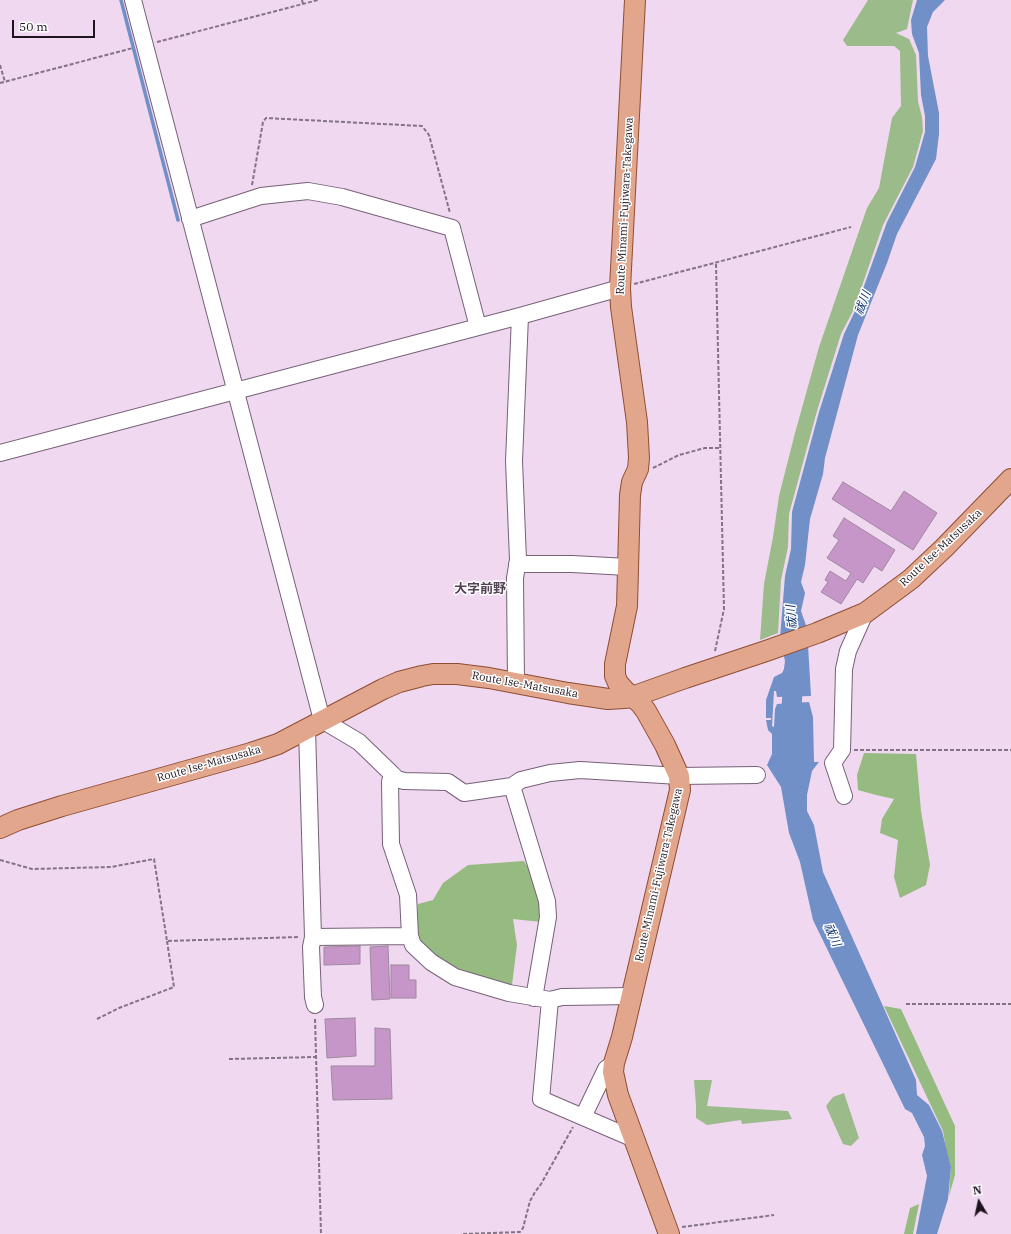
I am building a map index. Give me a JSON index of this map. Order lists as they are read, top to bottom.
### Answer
{
  "streets": {
    "main road": ["Route Minami-Fujiwara-Takegawa", "Route Ise-Matsusaka"]
  },
  "crossings": [
    ["Route Minami-Fujiwara-Takegawa", "Route Ise-Matsusaka"]
  ],
  "districts": ["大字前野"],
  "water": ["祓川"],
  "scale_bar": "50 m",
  "north": "top"
}
